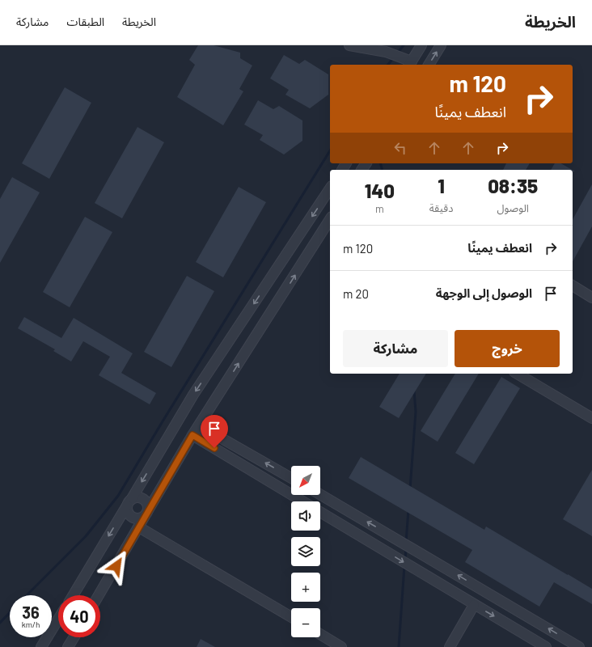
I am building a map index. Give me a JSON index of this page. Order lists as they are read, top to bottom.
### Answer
{
  "north": "bottom left",
  "page": {
    "header": "الخريطة",
    "nav": ["الخريطة", "الطبقات", "مشاركة"],
    "turn": ["120 m", "انعطف يمينًا"],
    "eta": [
      "08:35",
      "الوصول",
      "1",
      "دقيقة",
      "140",
      "m"
    ],
    "list": [
      {
        "name": "انعطف يمينًا",
        "value": "120 m"
      },
      {
        "name": "الوصول إلى الوجهة",
        "value": "20 m"
      }
    ],
    "buttons": ["خروج", "مشاركة"],
    "map_buttons": ["+", "−"],
    "speed": "36 km/h",
    "limit": "40"
  }
}
